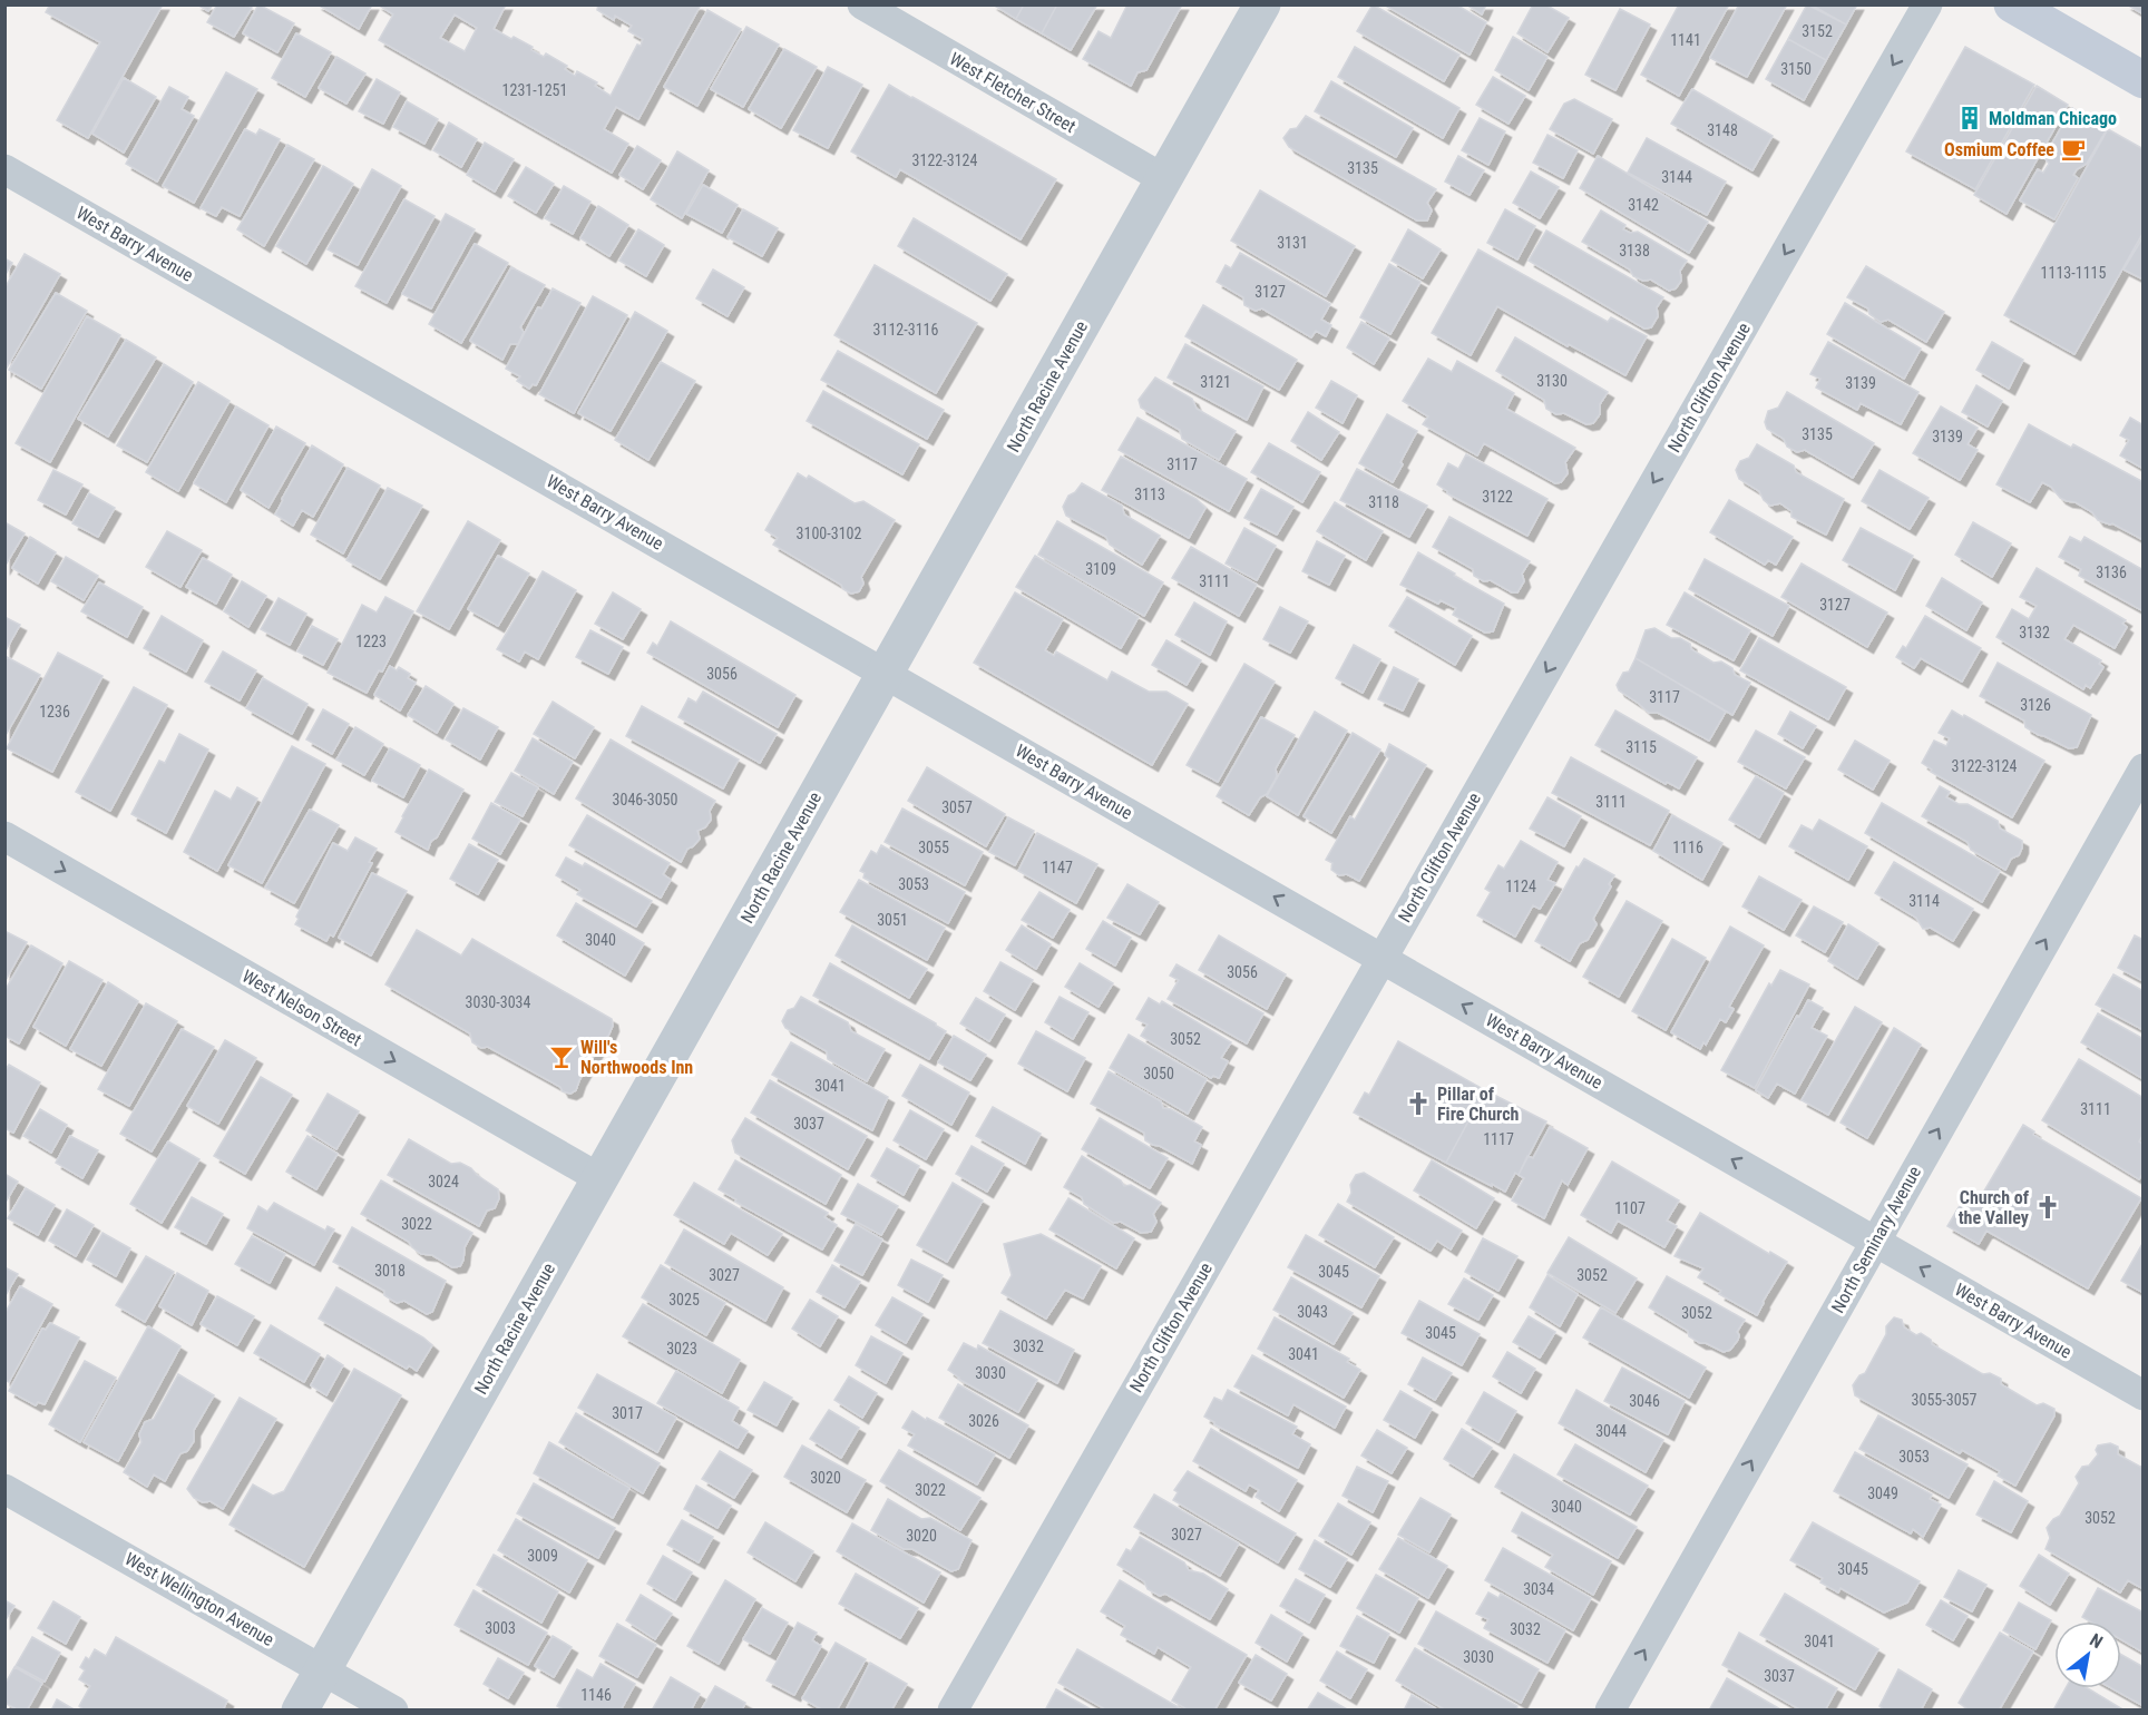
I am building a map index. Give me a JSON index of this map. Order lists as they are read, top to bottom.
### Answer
{
  "streets": {
    "street": [
      "West Fletcher Street",
      "West Barry Avenue",
      "North Racine Avenue",
      "North Clifton Avenue",
      "West Nelson Street",
      "North Seminary Avenue",
      "West Wellington Avenue"
    ]
  },
  "crossings": [
    ["West Fletcher Street", "North Racine Avenue"],
    ["West Barry Avenue", "North Racine Avenue"],
    ["West Barry Avenue", "North Clifton Avenue"],
    ["West Barry Avenue", "North Seminary Avenue"],
    ["North Racine Avenue", "West Nelson Street"],
    ["North Racine Avenue", "West Wellington Avenue"]
  ],
  "one_way": [
    "West Barry Avenue",
    "North Clifton Avenue",
    "West Nelson Street",
    "North Seminary Avenue"
  ],
  "places": {
    "building": ["Moldman Chicago"],
    "cafe": ["Osmium Coffee"],
    "bar": ["Will's Northwoods Inn"],
    "church": ["Pillar of Fire Church", "Church of the Valley"]
  },
  "house_numbers": [
    "3152",
    "1141",
    "3150",
    "1231-1251",
    "3148",
    "3122-3124",
    "3135",
    "3144",
    "3142",
    "3131",
    "3138",
    "1113-1115",
    "3127",
    "3112-3116",
    "3130",
    "3121",
    "3139",
    "3135",
    "3139",
    "3117",
    "3113",
    "3122",
    "3118",
    "3100-3102",
    "3109",
    "3136",
    "3111",
    "3127",
    "3132",
    "1223",
    "3056",
    "3117",
    "3126",
    "1236",
    "3115",
    "3122-3124",
    "3046-3050",
    "3111",
    "3057",
    "3055",
    "1116",
    "1147",
    "3053",
    "1124",
    "3114",
    "3051",
    "3040",
    "3056",
    "3030-3034",
    "3052",
    "3050",
    "3041",
    "3111",
    "3037",
    "1117",
    "3024",
    "1107",
    "3022",
    "3018",
    "3045",
    "3027",
    "3052",
    "3025",
    "3043",
    "3052",
    "3045",
    "3032",
    "3023",
    "3041",
    "3030",
    "3055-3057",
    "3046",
    "3017",
    "3026",
    "3044",
    "3053",
    "3020",
    "3022",
    "3049",
    "3040",
    "3052",
    "3027",
    "3020",
    "3009",
    "3045",
    "3034",
    "3003",
    "3032",
    "3041",
    "3030",
    "3037",
    "1146"
  ],
  "north": "top right"
}
